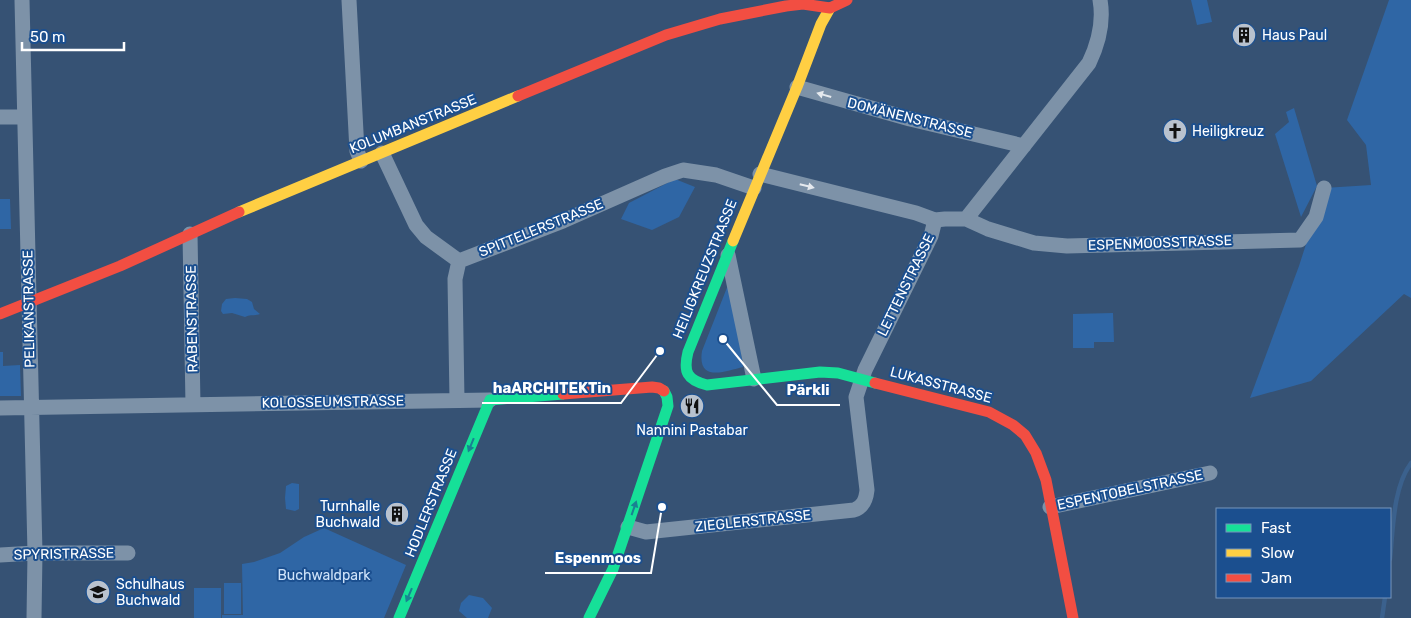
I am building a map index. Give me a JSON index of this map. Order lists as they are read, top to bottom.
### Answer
{
  "streets": {
    "street": [
      "DOMÄNENSTRASSE",
      "KOLUMBANSTRASSE",
      "SPITTELERSTRASSE",
      "ESPENMOOSSTRASSE",
      "HEILIGKREUZSTRASSE",
      "LETTENSTRASSE",
      "PELIKANSTRASSE",
      "RABENSTRASSE",
      "LUKASSTRASSE",
      "KOLOSSEUMSTRASSE",
      "ESPENTOBELSTRASSE",
      "HODLERSTRASSE",
      "ZIEGLERSTRASSE",
      "SPYRISTRASSE"
    ]
  },
  "crossings": [
    ["DOMÄNENSTRASSE", "HEILIGKREUZSTRASSE"],
    ["KOLUMBANSTRASSE", "HEILIGKREUZSTRASSE"],
    ["KOLUMBANSTRASSE", "PELIKANSTRASSE"],
    ["KOLUMBANSTRASSE", "RABENSTRASSE"],
    ["SPITTELERSTRASSE", "HEILIGKREUZSTRASSE"],
    ["ESPENMOOSSTRASSE", "LETTENSTRASSE"],
    ["HEILIGKREUZSTRASSE", "LUKASSTRASSE"],
    ["HEILIGKREUZSTRASSE", "KOLOSSEUMSTRASSE"],
    ["HEILIGKREUZSTRASSE", "ZIEGLERSTRASSE"],
    ["LETTENSTRASSE", "LUKASSTRASSE"],
    ["LETTENSTRASSE", "ZIEGLERSTRASSE"],
    ["PELIKANSTRASSE", "KOLOSSEUMSTRASSE"],
    ["PELIKANSTRASSE", "SPYRISTRASSE"],
    ["RABENSTRASSE", "KOLOSSEUMSTRASSE"],
    ["LUKASSTRASSE", "KOLOSSEUMSTRASSE"],
    ["LUKASSTRASSE", "ESPENTOBELSTRASSE"],
    ["KOLOSSEUMSTRASSE", "HODLERSTRASSE"]
  ],
  "one_way": ["HODLERSTRASSE"],
  "parks": ["Buchwaldpark"],
  "places": {
    "building": ["Haus Paul", "Turnhalle Buchwald"],
    "church": ["Heiligkreuz"],
    "other": ["Pärkli", "haARCHITEKTin", "Espenmoos"],
    "restaurant": ["Nannini Pastabar"],
    "school or university": ["Schulhaus Buchwald"]
  },
  "legend": ["Fast", "Slow", "Jam"],
  "scale_bar": "50 m"
}
